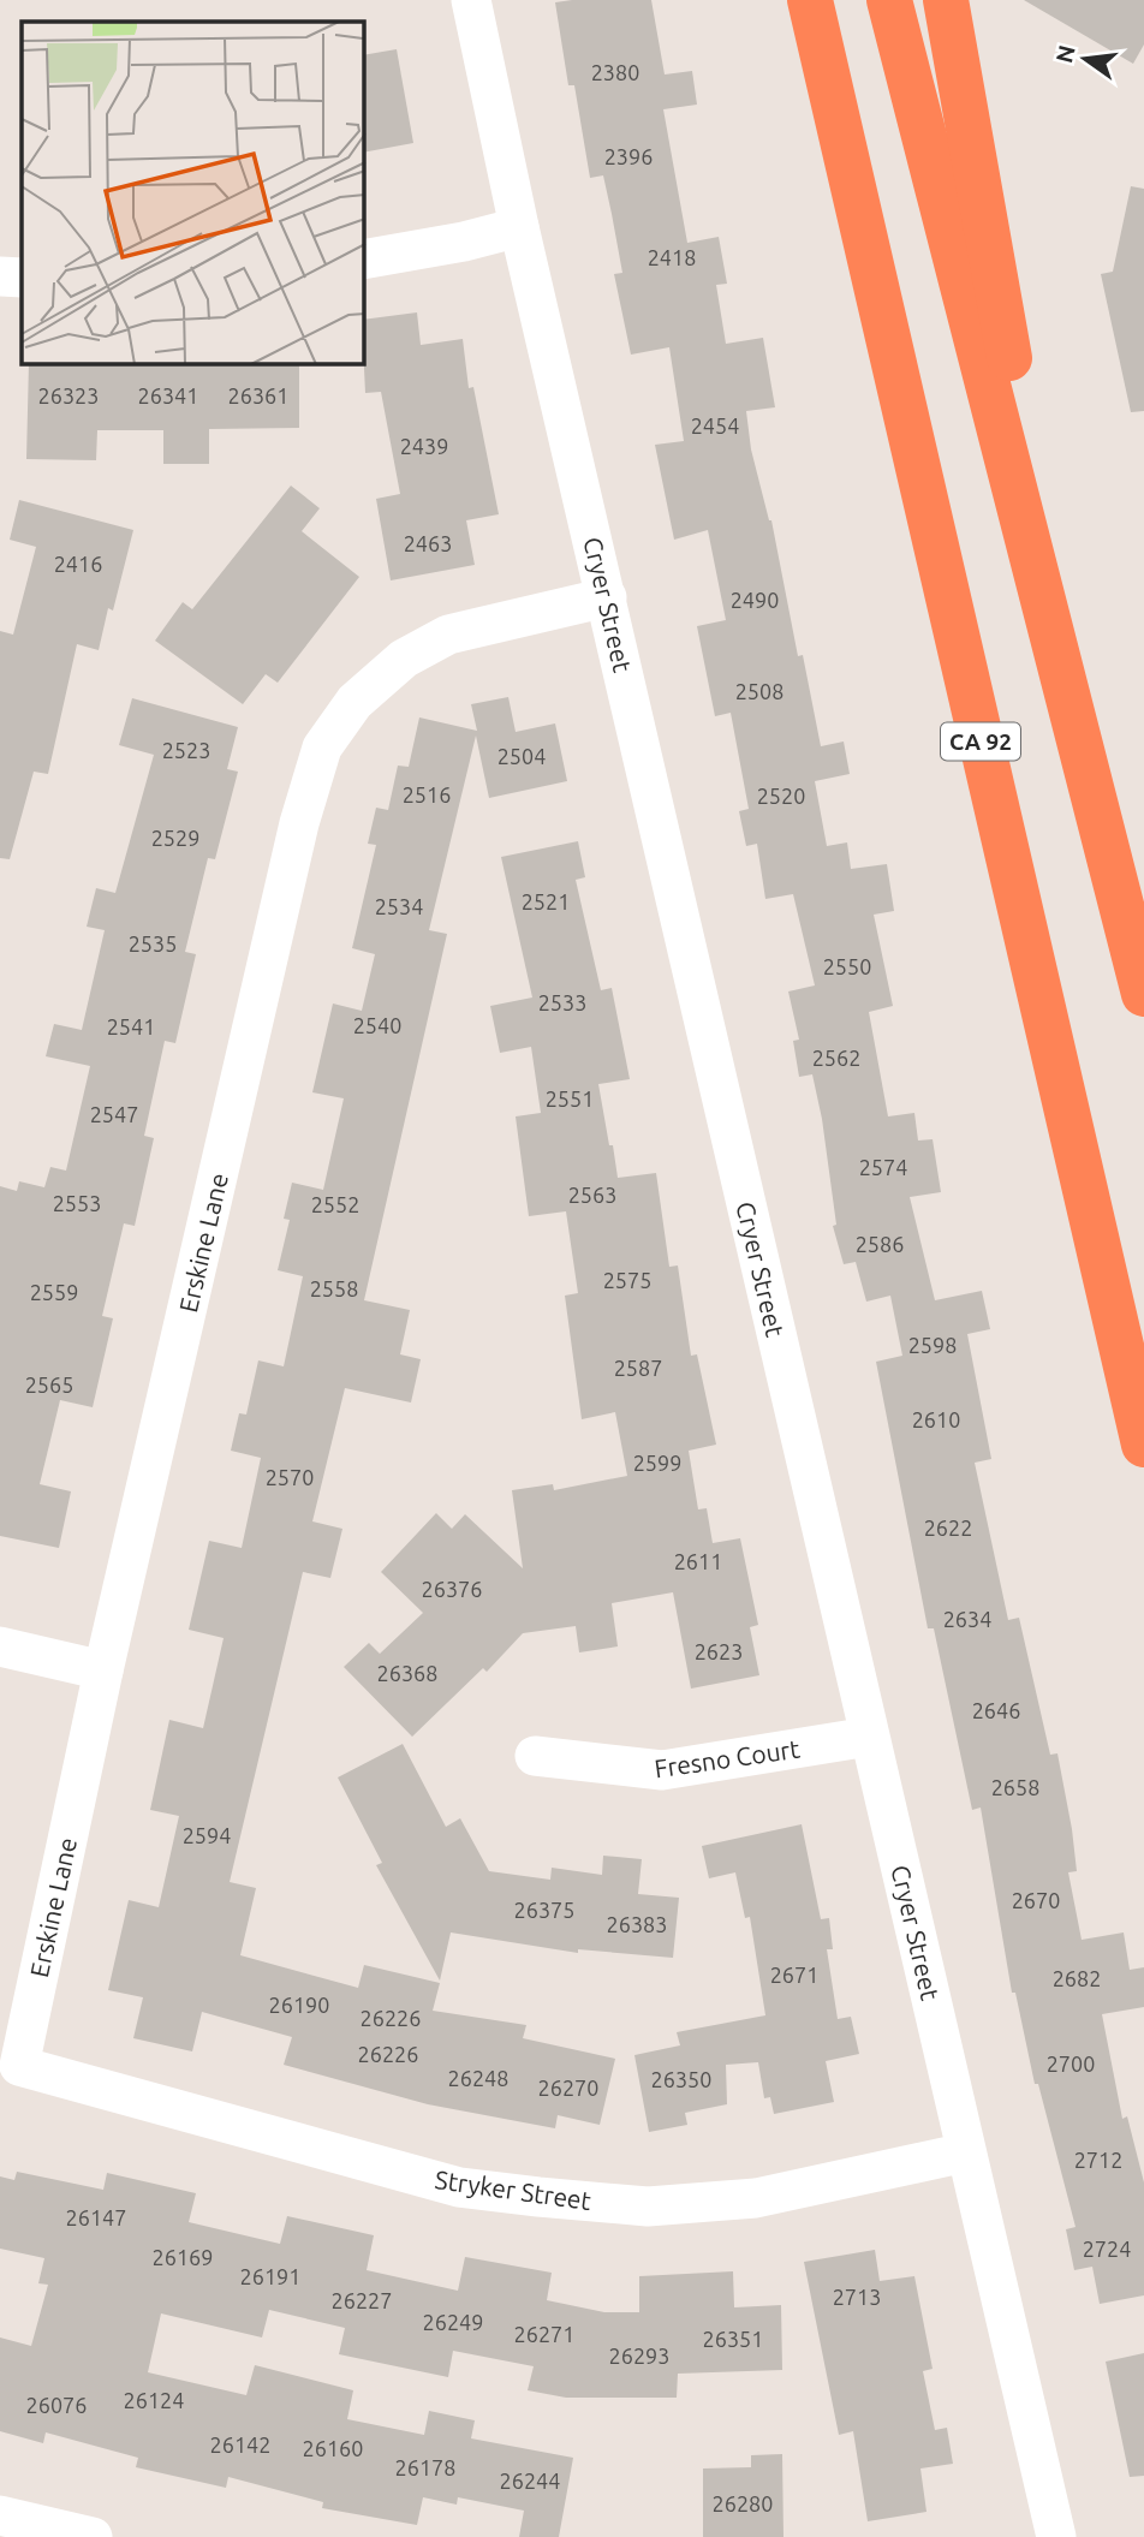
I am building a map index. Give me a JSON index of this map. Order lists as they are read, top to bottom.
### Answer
{
  "streets": {
    "highway": ["CA 92"],
    "street": [
      "Cryer Street",
      "Erskine Lane",
      "Fresno Court",
      "Stryker Street"
    ]
  },
  "crossings": [
    ["Cryer Street", "Erskine Lane"],
    ["Cryer Street", "Fresno Court"],
    ["Cryer Street", "Stryker Street"],
    ["Erskine Lane", "Stryker Street"]
  ],
  "house_numbers": [
    "2380",
    "2396",
    "2418",
    "26323",
    "26341",
    "26361",
    "2454",
    "2439",
    "2463",
    "2416",
    "2490",
    "2508",
    "2523",
    "2504",
    "2516",
    "2520",
    "2529",
    "2521",
    "2534",
    "2535",
    "2550",
    "2533",
    "2540",
    "2541",
    "2562",
    "2551",
    "2547",
    "2574",
    "2563",
    "2553",
    "2552",
    "2586",
    "2575",
    "2558",
    "2559",
    "2598",
    "2587",
    "2565",
    "2610",
    "2599",
    "2570",
    "2622",
    "2611",
    "26376",
    "2634",
    "2623",
    "26368",
    "2646",
    "2658",
    "2594",
    "2670",
    "26375",
    "26383",
    "2671",
    "2682",
    "26190",
    "26226",
    "26226",
    "2700",
    "26248",
    "26350",
    "26270",
    "2712",
    "26147",
    "2724",
    "26169",
    "26191",
    "2713",
    "26227",
    "26249",
    "26271",
    "26351",
    "26293",
    "26124",
    "26076",
    "26142",
    "26160",
    "26178",
    "26244",
    "26280"
  ],
  "north": "left"
}
